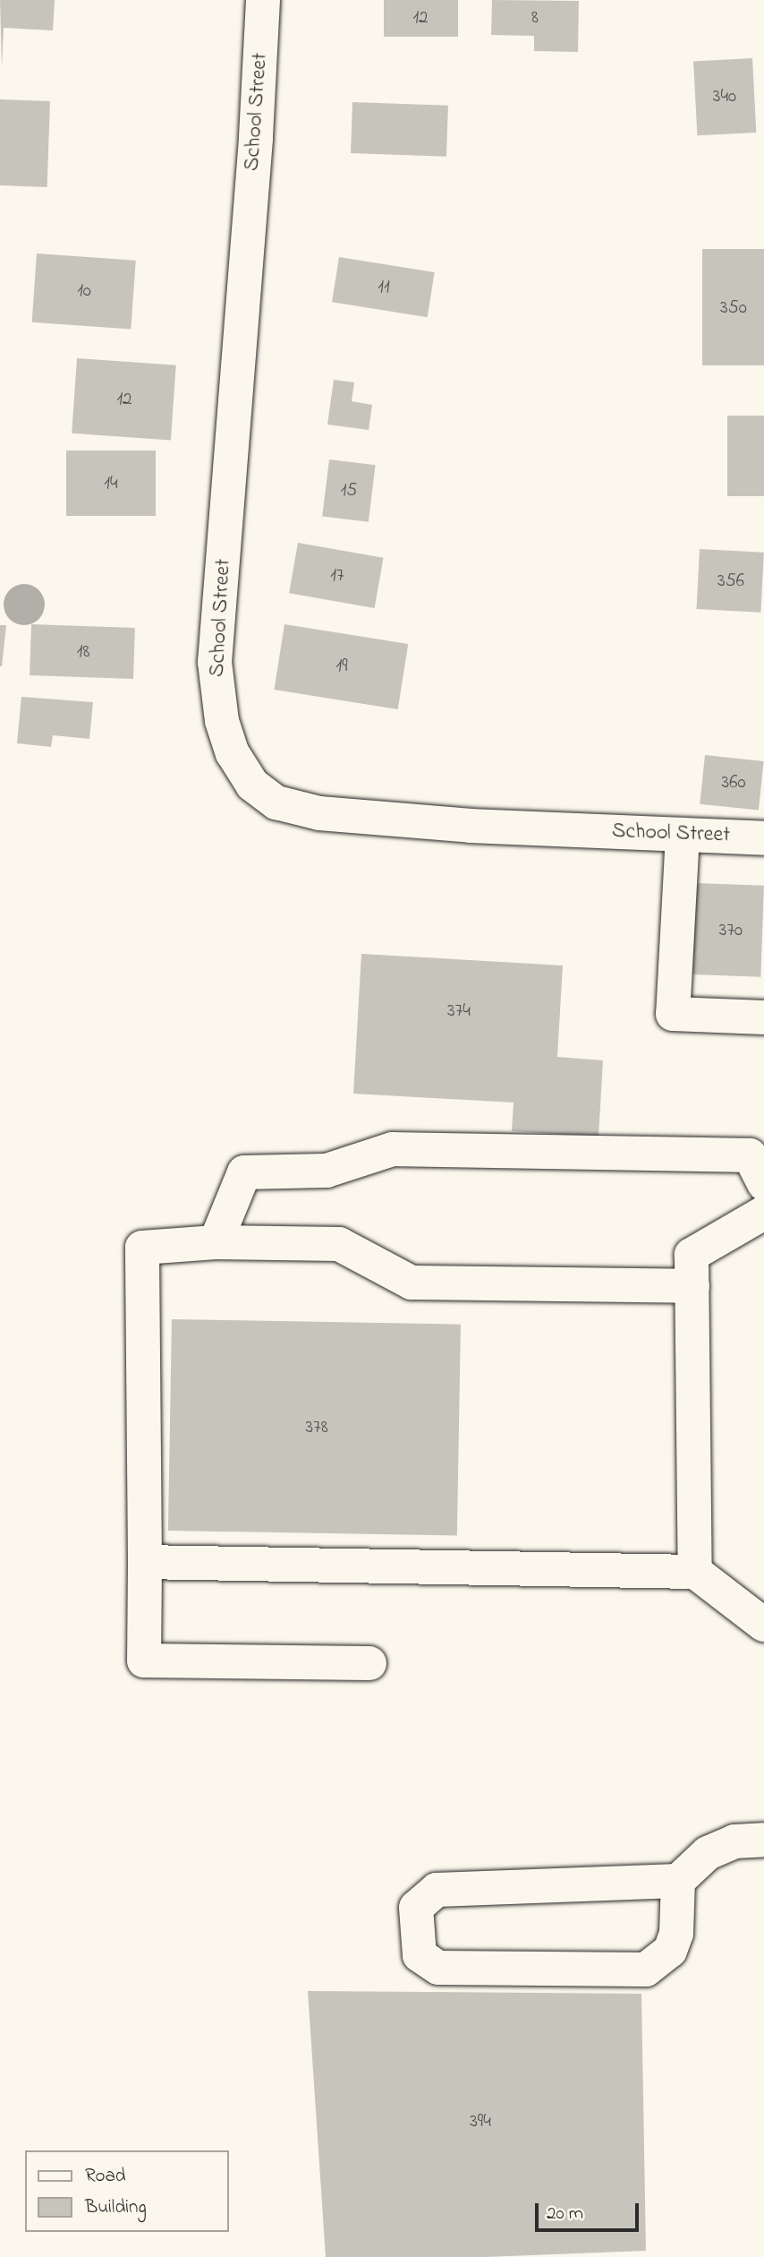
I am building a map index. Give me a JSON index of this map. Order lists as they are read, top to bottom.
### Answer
{
  "streets": {
    "street": ["School Street"]
  },
  "house_numbers": [
    "12",
    "8",
    "340",
    "11",
    "10",
    "350",
    "12",
    "14",
    "15",
    "17",
    "356",
    "18",
    "19",
    "360",
    "370",
    "374",
    "378",
    "394"
  ],
  "legend": ["Road", "Building"],
  "scale_bar": "20 m"
}
